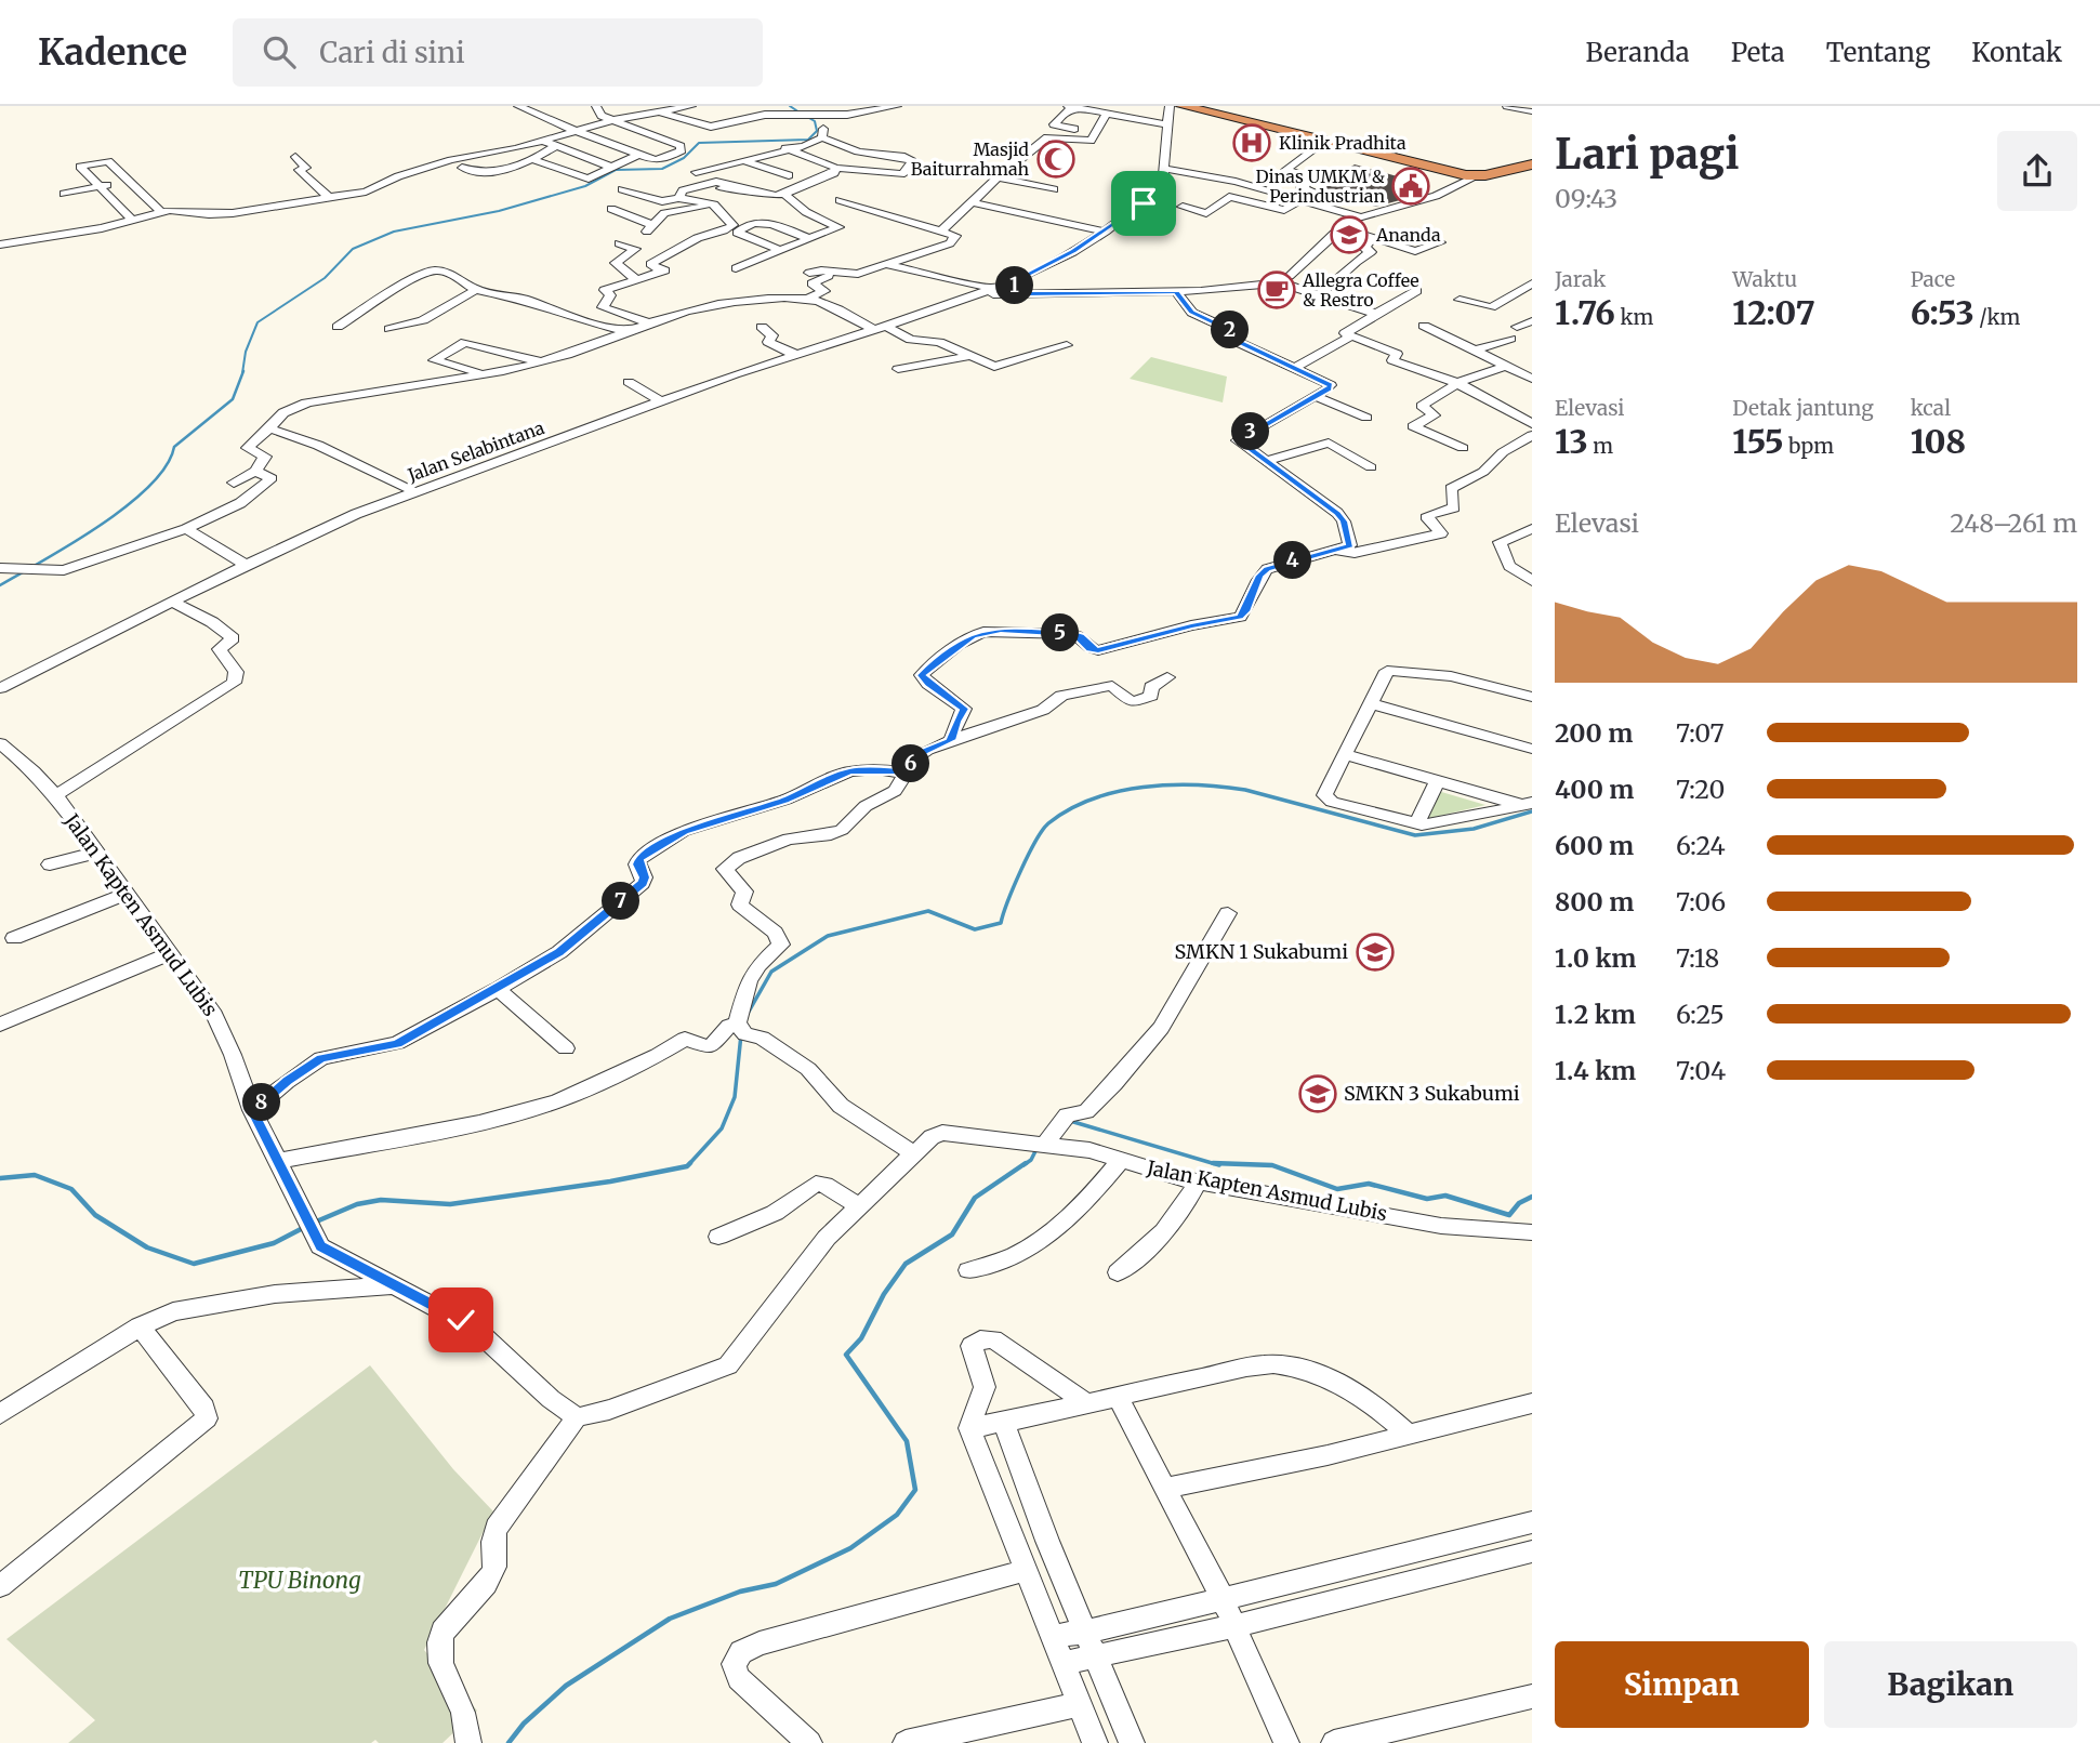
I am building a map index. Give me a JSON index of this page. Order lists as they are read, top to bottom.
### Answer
{
  "streets": {
    "street": ["Jalan Selabintana", "Jalan Kapten Asmud Lubis"]
  },
  "parks": ["TPU Binong"],
  "places": {
    "hospital": ["Klinik Pradhita"],
    "mosque": ["Masjid Baiturrahmah"],
    "public building": ["Dinas UMKM & Perindustrian"],
    "school or university": ["Ananda", "SMKN 1 Sukabumi", "SMKN 3 Sukabumi"],
    "cafe": ["Allegra Coffee & Restro"]
  },
  "page": {
    "header": "Kadence",
    "search": "Cari di sini",
    "nav": [
      "Beranda",
      "Peta",
      "Tentang",
      "Kontak"
    ],
    "heading": ["Lari pagi", "09:43"],
    "stats": [
      ["Jarak", "1.76 km"],
      ["Waktu", "12:07"],
      ["Pace", "6:53 /km"],
      ["Elevasi", "13 m"],
      ["Detak jantung", "155 bpm"],
      ["kcal", "108"]
    ],
    "pins": [
      "1",
      "2",
      "3",
      "4",
      "5",
      "6",
      "7",
      "8"
    ],
    "chart": ["Elevasi", "248–261 m"],
    "list": [
      {
        "name": "200 m",
        "note": "7:07"
      },
      {
        "name": "400 m",
        "note": "7:20"
      },
      {
        "name": "600 m",
        "note": "6:24"
      },
      {
        "name": "800 m",
        "note": "7:06"
      },
      {
        "name": "1.0 km",
        "note": "7:18"
      },
      {
        "name": "1.2 km",
        "note": "6:25"
      },
      {
        "name": "1.4 km",
        "note": "7:04"
      }
    ],
    "buttons": ["Simpan", "Bagikan"]
  }
}
